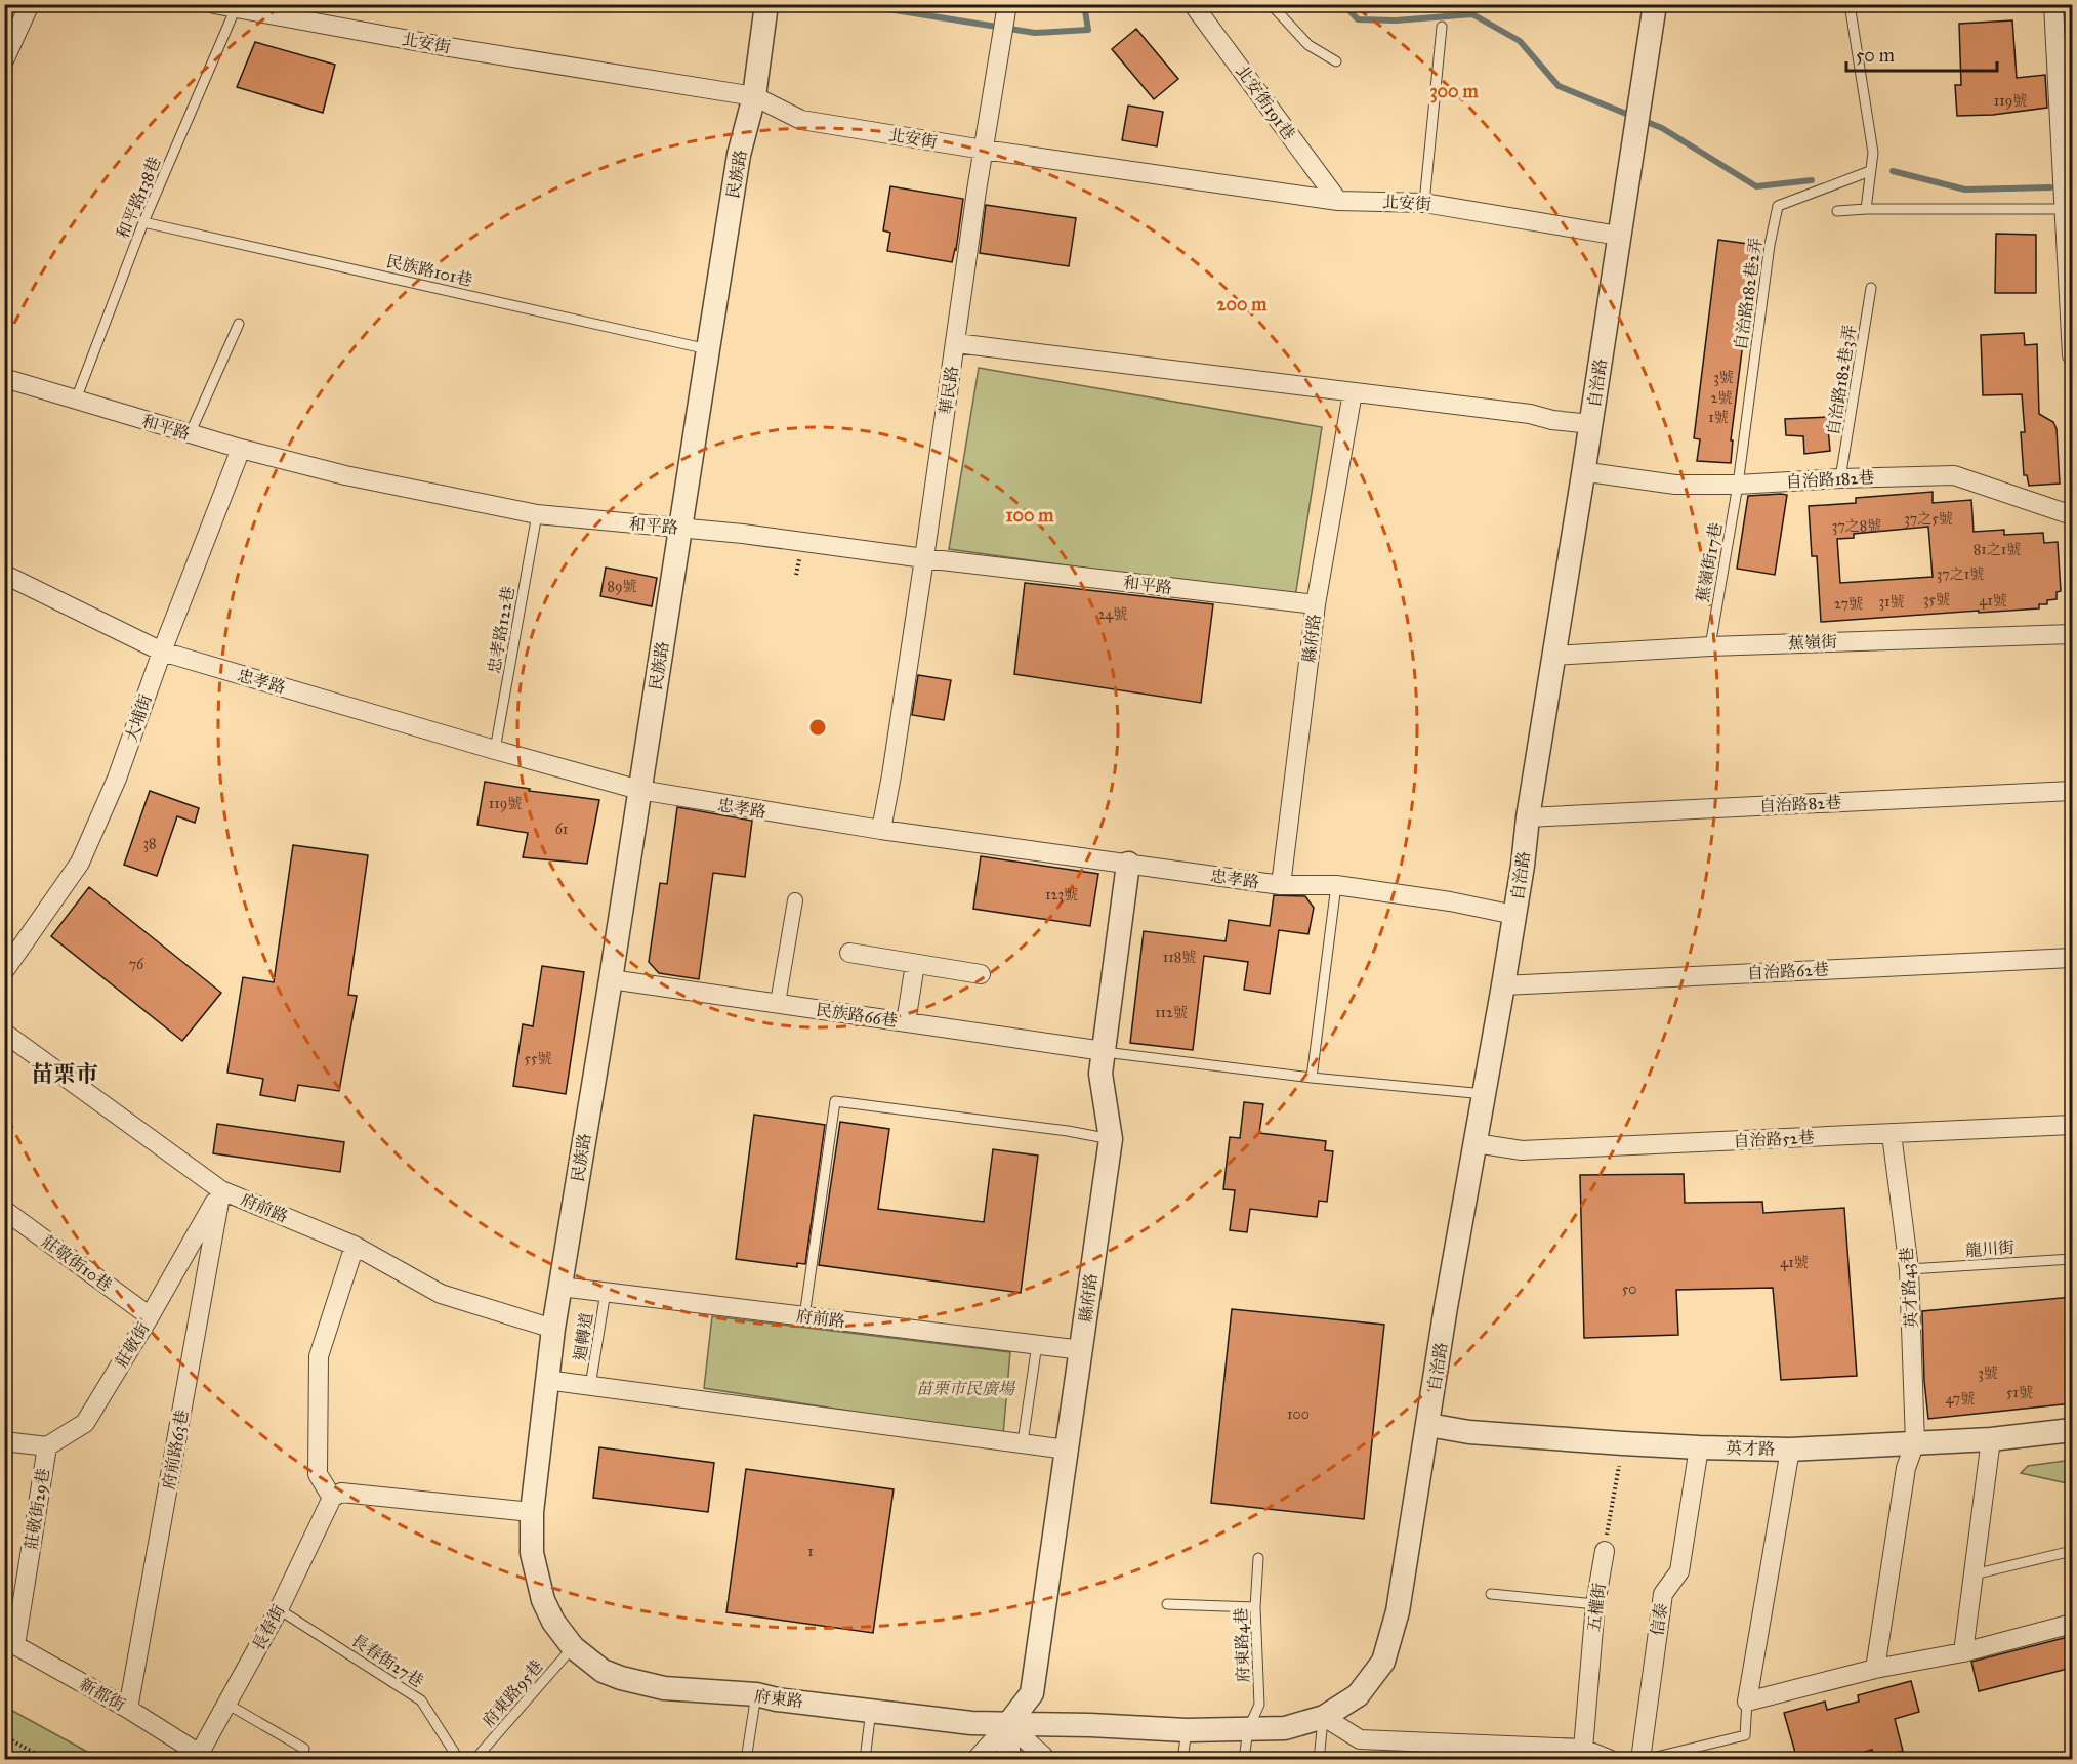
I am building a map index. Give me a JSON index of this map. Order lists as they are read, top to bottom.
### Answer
{
  "streets": {
    "street": [
      "北安街",
      "北安街191巷",
      "民族路",
      "自治路",
      "華民路",
      "和平路",
      "自治路182巷",
      "縣府路",
      "蕉嶺街",
      "忠孝路",
      "大埔街",
      "自治路82巷",
      "自治路62巷",
      "民族路66巷",
      "自治路52巷",
      "府前路",
      "莊敬街10巷",
      "英才路43巷",
      "莊敬街",
      "英才路",
      "府前路63巷",
      "莊敬街29巷",
      "五權街",
      "信泰",
      "長春街",
      "新都街",
      "府東路"
    ],
    "lane": [
      "和平路138巷",
      "民族路101巷",
      "自治路182巷2弄",
      "自治路182巷3弄",
      "蕉嶺街17巷",
      "忠孝路122巷",
      "龍川街",
      "迴轉道",
      "府東路4巷",
      "長春街27巷",
      "府東路95巷"
    ]
  },
  "crossings": [
    ["北安街", "北安街191巷"],
    ["北安街", "民族路"],
    ["北安街", "和平路138巷"],
    ["北安街", "自治路"],
    ["北安街", "華民路"],
    ["民族路", "民族路101巷"],
    ["民族路", "和平路"],
    ["民族路", "忠孝路"],
    ["民族路", "民族路66巷"],
    ["民族路", "府前路"],
    ["民族路", "府東路"],
    ["和平路138巷", "民族路101巷"],
    ["和平路138巷", "和平路"],
    ["自治路182巷2弄", "自治路182巷"],
    ["自治路182巷2弄", "蕉嶺街17巷"],
    ["自治路182巷3弄", "自治路182巷"],
    ["自治路", "自治路182巷"],
    ["自治路", "蕉嶺街"],
    ["自治路", "忠孝路"],
    ["自治路", "自治路82巷"],
    ["自治路", "自治路62巷"],
    ["自治路", "自治路52巷"],
    ["自治路", "英才路"],
    ["自治路", "府東路"],
    ["華民路", "和平路"],
    ["華民路", "忠孝路"],
    ["和平路", "忠孝路122巷"],
    ["和平路", "縣府路"],
    ["和平路", "大埔街"],
    ["自治路182巷", "蕉嶺街17巷"],
    ["蕉嶺街17巷", "蕉嶺街"],
    ["忠孝路122巷", "忠孝路"],
    ["縣府路", "忠孝路"],
    ["縣府路", "民族路66巷"],
    ["縣府路", "府前路"],
    ["縣府路", "府東路"],
    ["忠孝路", "大埔街"],
    ["自治路52巷", "英才路43巷"],
    ["府前路", "迴轉道"],
    ["府前路", "莊敬街"],
    ["府前路", "府前路63巷"],
    ["府前路", "府東路"],
    ["龍川街", "英才路43巷"],
    ["莊敬街10巷", "莊敬街"],
    ["英才路43巷", "英才路"],
    ["莊敬街", "府前路63巷"],
    ["莊敬街", "莊敬街29巷"],
    ["英才路", "信泰"],
    ["府前路63巷", "新都街"],
    ["莊敬街29巷", "新都街"],
    ["長春街", "長春街27巷"],
    ["長春街", "新都街"],
    ["府東路4巷", "府東路"],
    ["府東路95巷", "府東路"]
  ],
  "districts": ["苗栗市"],
  "parks": ["苗栗市民廣場"],
  "house_numbers": [
    "119號",
    "3號",
    "2號",
    "1號",
    "37之5號",
    "37之8號",
    "81之1號",
    "37之1號",
    "89號",
    "35號",
    "41號",
    "31號",
    "27號",
    "24號",
    "119號",
    "61",
    "38",
    "123號",
    "118號",
    "76",
    "112號",
    "55號",
    "41號",
    "50",
    "3號",
    "51號",
    "47號",
    "100",
    "1"
  ],
  "scale_bar": "50 m",
  "rings": ["300 m", "200 m", "100 m"]
}
